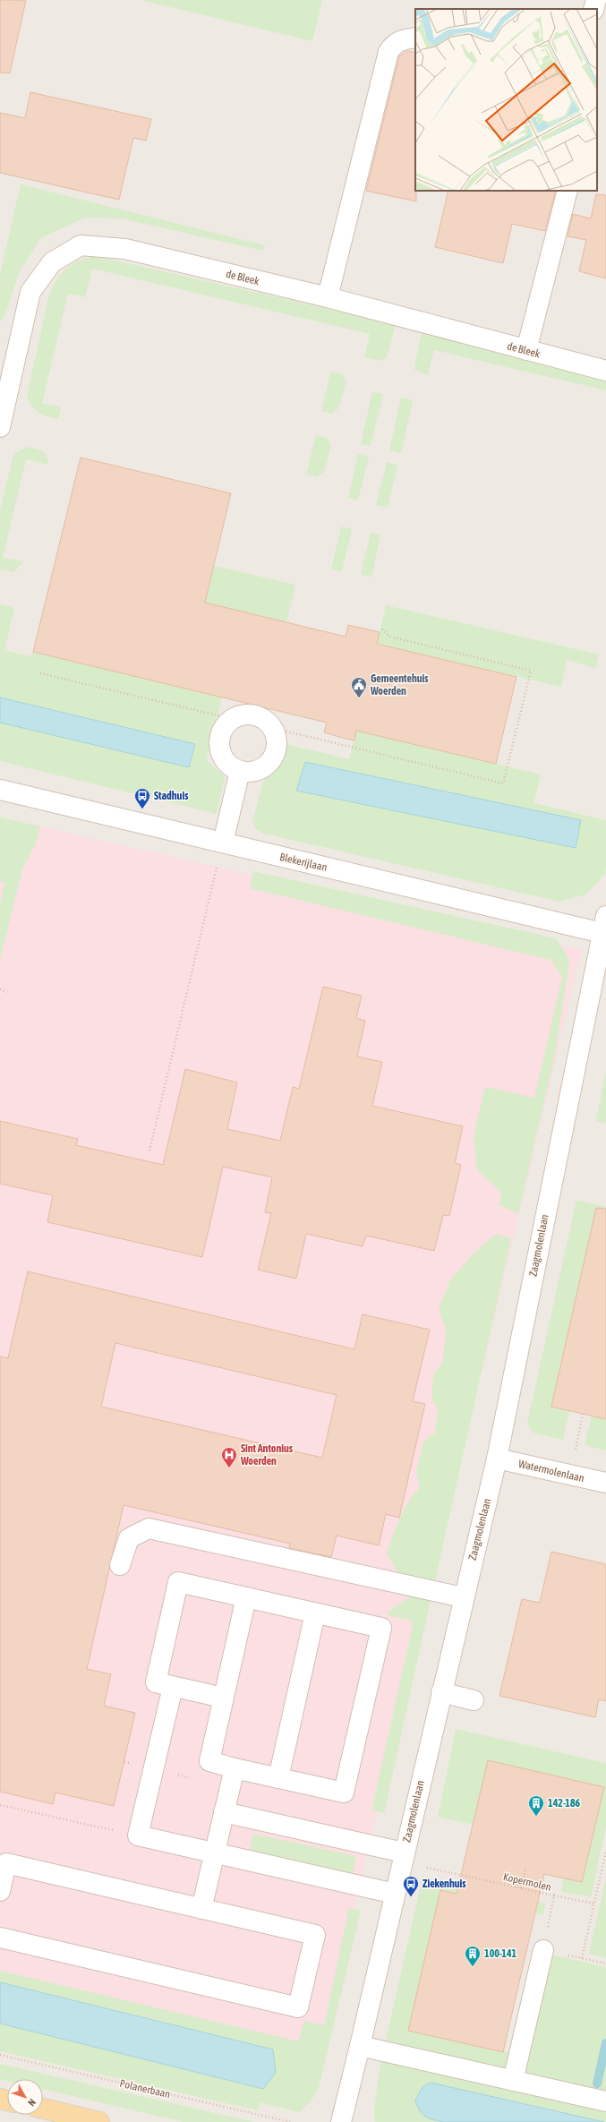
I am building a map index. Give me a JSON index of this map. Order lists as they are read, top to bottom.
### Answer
{
  "streets": {
    "street": [
      "de Bleek",
      "Blekerijlaan",
      "Zaagmolenlaan",
      "Watermolenlaan"
    ],
    "path": ["Kopermolen", "Polanerbaan"]
  },
  "crossings": [
    ["Blekerijlaan", "Zaagmolenlaan"],
    ["Zaagmolenlaan", "Watermolenlaan"],
    ["Zaagmolenlaan", "Kopermolen"]
  ],
  "places": {
    "public building": ["Gemeentehuis Woerden"],
    "bus stop": ["Stadhuis", "Ziekenhuis"],
    "hospital": ["Sint Antonius Woerden"],
    "building": ["142-186", "100-141"]
  },
  "north": "bottom right"
}
